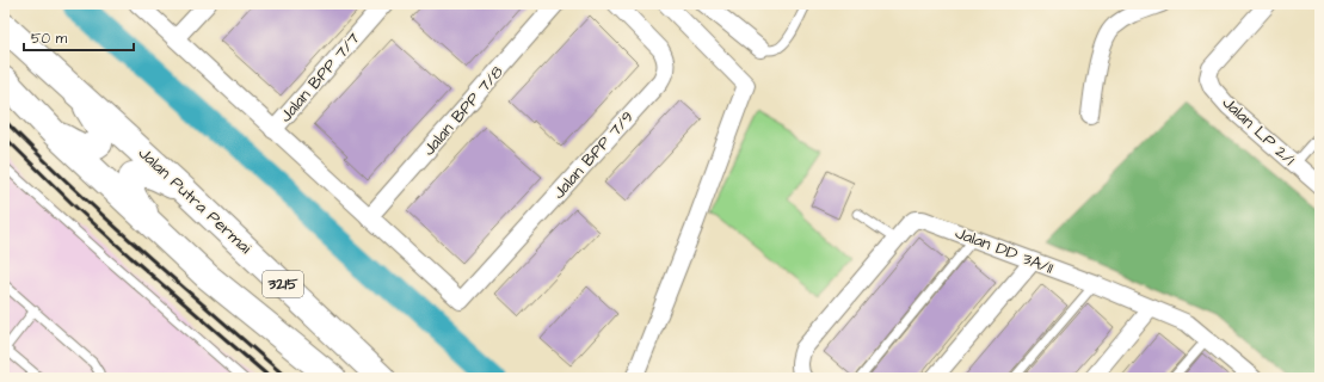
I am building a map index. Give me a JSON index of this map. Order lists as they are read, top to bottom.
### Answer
{
  "streets": {
    "main road": ["Jalan Putra Permai", "3215"],
    "street": [
      "Jalan BPP 7/7",
      "Jalan BPP 7/8",
      "Jalan LP 2/1",
      "Jalan BPP 7/9",
      "Jalan DD 3A/11"
    ]
  },
  "crossings": [
    ["Jalan BPP 7/8", "Jalan BPP 7/9"]
  ],
  "scale_bar": "50 m"
}
